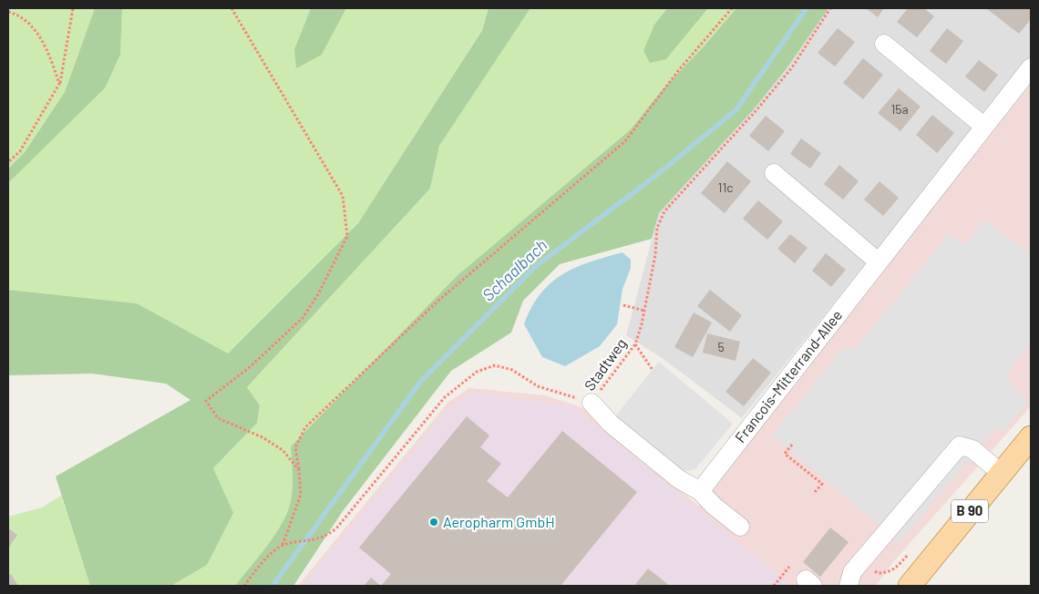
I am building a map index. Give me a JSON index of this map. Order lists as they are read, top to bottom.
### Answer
{
  "streets": {
    "main road": ["B 90"],
    "street": ["Francois-Mitterrand-Allee"],
    "path": ["Stadtweg"]
  },
  "water": ["Schaalbach"],
  "places": ["Aeropharm GmbH"],
  "house_numbers": ["15a", "11c", "5"]
}
